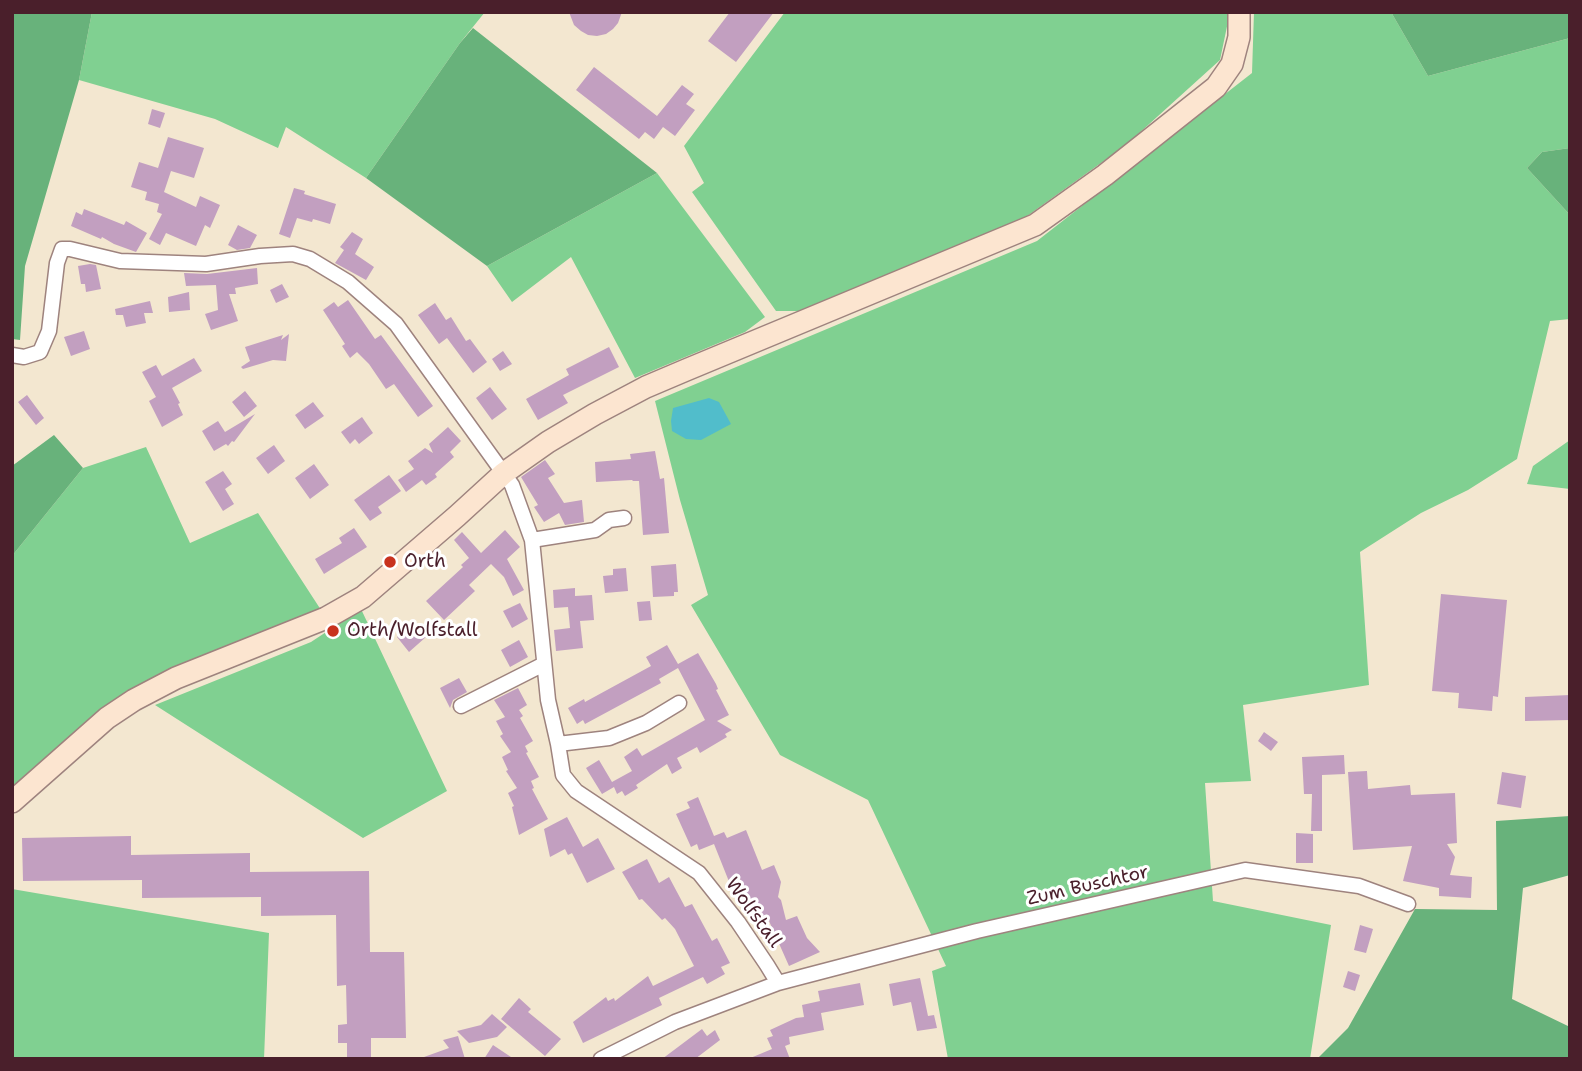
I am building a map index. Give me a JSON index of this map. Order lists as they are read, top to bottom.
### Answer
{
  "streets": {
    "street": ["Zum Buschtor", "Wolfstall"]
  },
  "crossings": [
    ["Zum Buschtor", "Wolfstall"]
  ],
  "places": ["Orth", "Orth/Wolfstall"]
}
